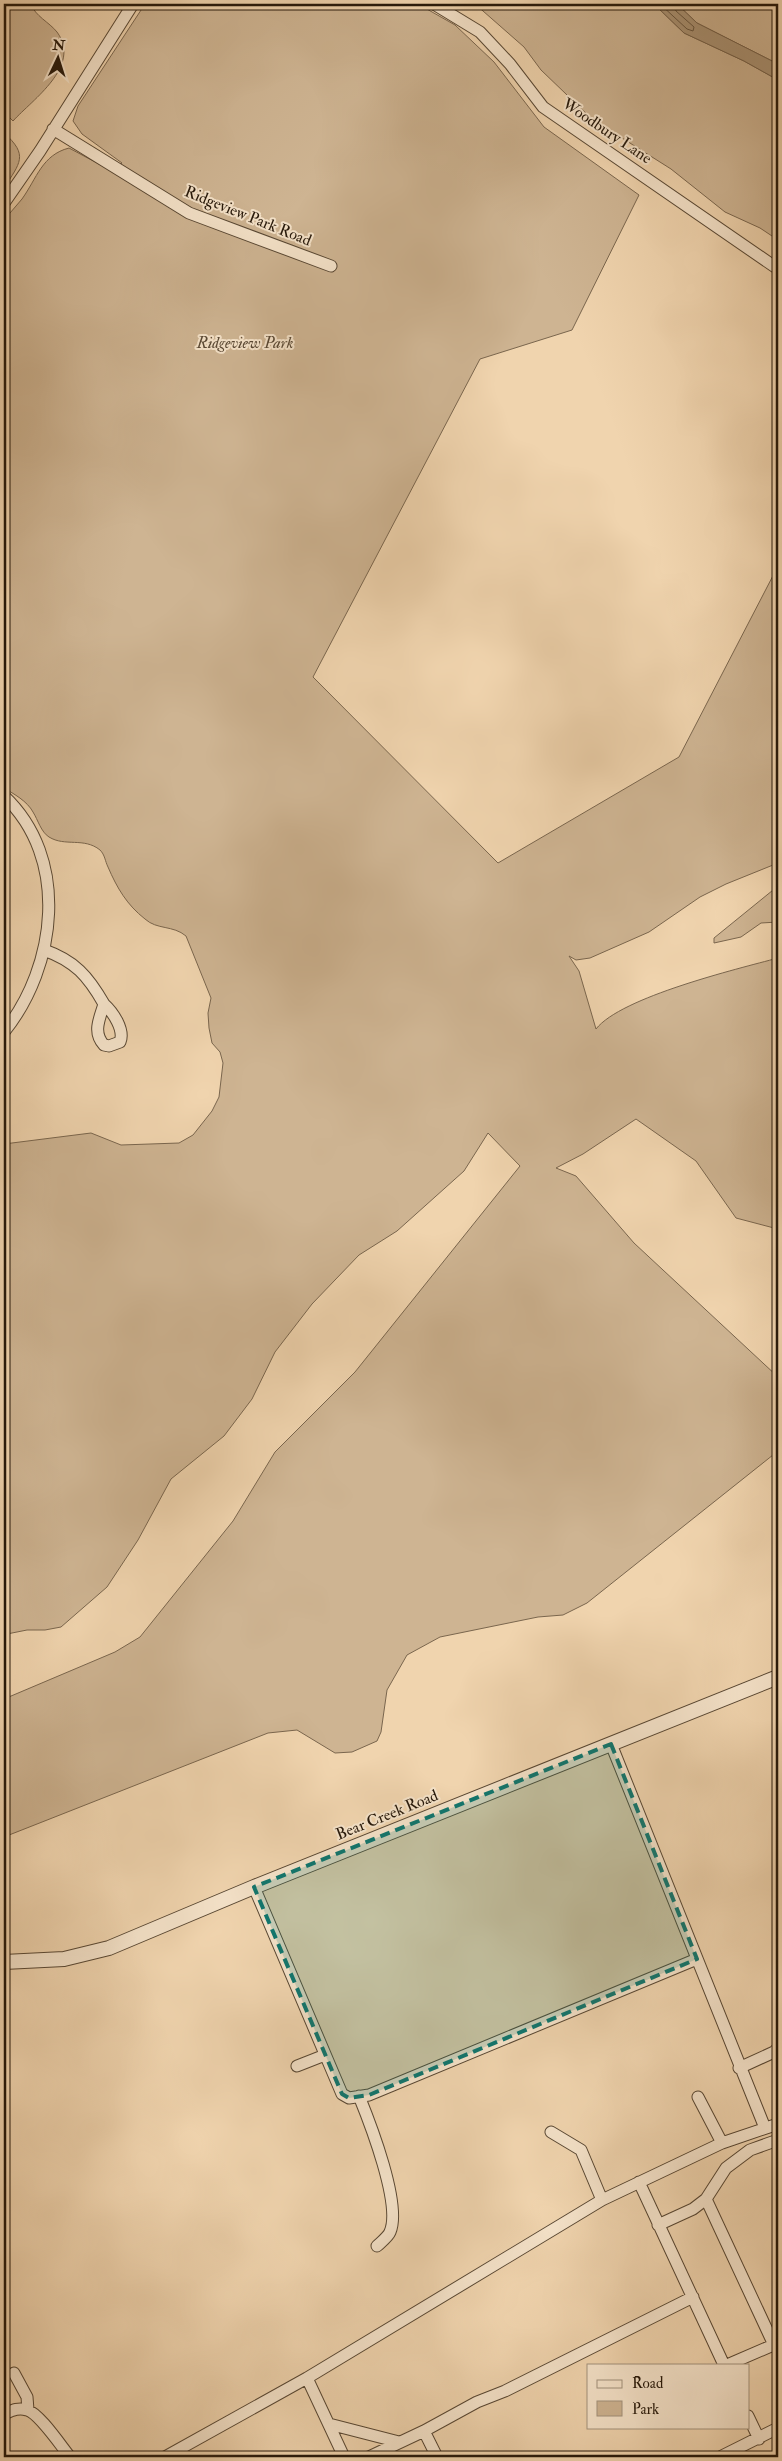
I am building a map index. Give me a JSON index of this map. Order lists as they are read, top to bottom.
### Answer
{
  "streets": {
    "street": ["Woodbury Lane", "Ridgeview Park Road", "Bear Creek Road"]
  },
  "parks": ["Ridgeview Park"],
  "legend": ["Road", "Park"],
  "north": "top"
}
